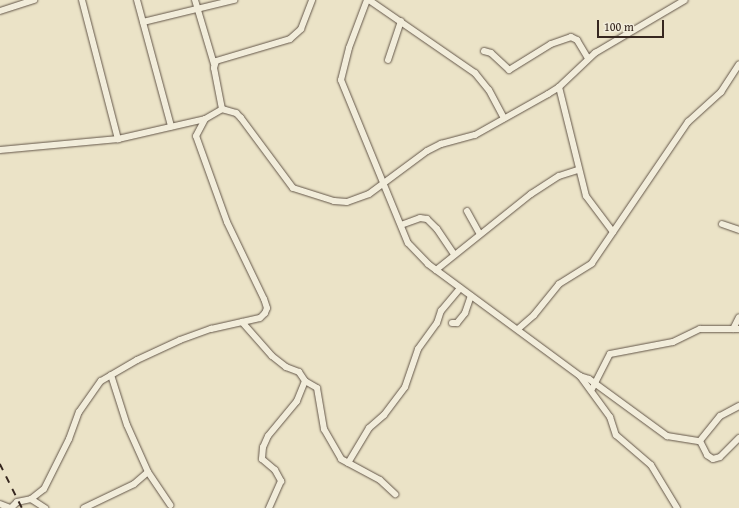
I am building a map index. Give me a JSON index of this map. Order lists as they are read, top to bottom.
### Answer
{
  "scale_bar": "100 m"
}
